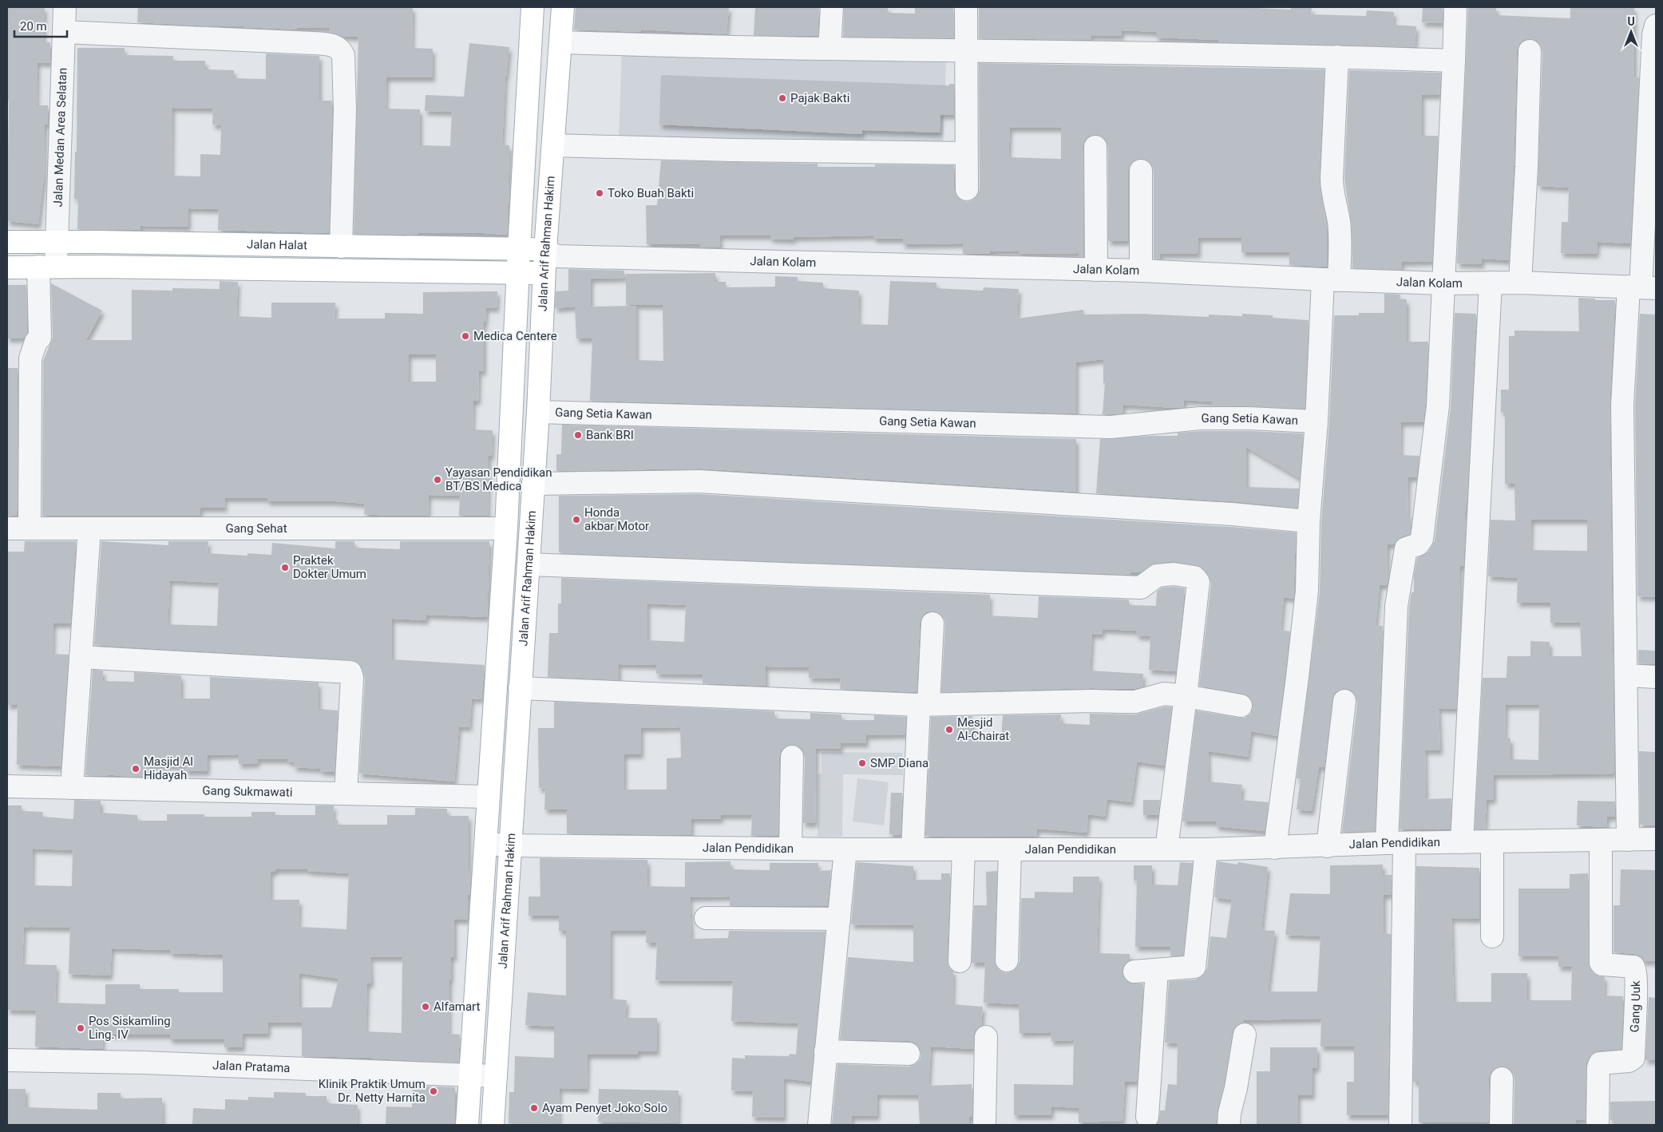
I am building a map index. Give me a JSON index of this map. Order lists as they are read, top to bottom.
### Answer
{
  "streets": {
    "main road": ["Jalan Arif Rahman Hakim", "Jalan Halat"],
    "street": [
      "Jalan Medan Area Selatan",
      "Jalan Kolam",
      "Gang Setia Kawan",
      "Gang Sehat",
      "Gang Sukmawati",
      "Jalan Pendidikan",
      "Gang Uuk",
      "Jalan Pratama"
    ]
  },
  "crossings": [
    ["Jalan Medan Area Selatan", "Jalan Halat"],
    ["Jalan Medan Area Selatan", "Gang Sehat"],
    ["Jalan Arif Rahman Hakim", "Jalan Halat"],
    ["Jalan Arif Rahman Hakim", "Jalan Kolam"],
    ["Jalan Arif Rahman Hakim", "Gang Setia Kawan"],
    ["Jalan Arif Rahman Hakim", "Gang Sehat"],
    ["Jalan Arif Rahman Hakim", "Gang Sukmawati"],
    ["Jalan Arif Rahman Hakim", "Jalan Pendidikan"],
    ["Jalan Arif Rahman Hakim", "Jalan Pratama"],
    ["Jalan Halat", "Jalan Kolam"],
    ["Jalan Pendidikan", "Gang Uuk"]
  ],
  "places": [
    "Pajak Bakti",
    "Toko Buah Bakti",
    "Medica Centere",
    "Bank BRI",
    "Yayasan Pendidikan BT/BS Medica",
    "Honda akbar Motor",
    "Praktek Dokter Umum",
    "Mesjid Al-Chairat",
    "SMP Diana",
    "Masjid Al Hidayah",
    "Alfamart",
    "Pos Siskamling Ling. IV",
    "Klinik Praktik Umum Dr. Netty Harnita",
    "Ayam Penyet Joko Solo"
  ],
  "scale_bar": "20 m",
  "north": "top"
}
